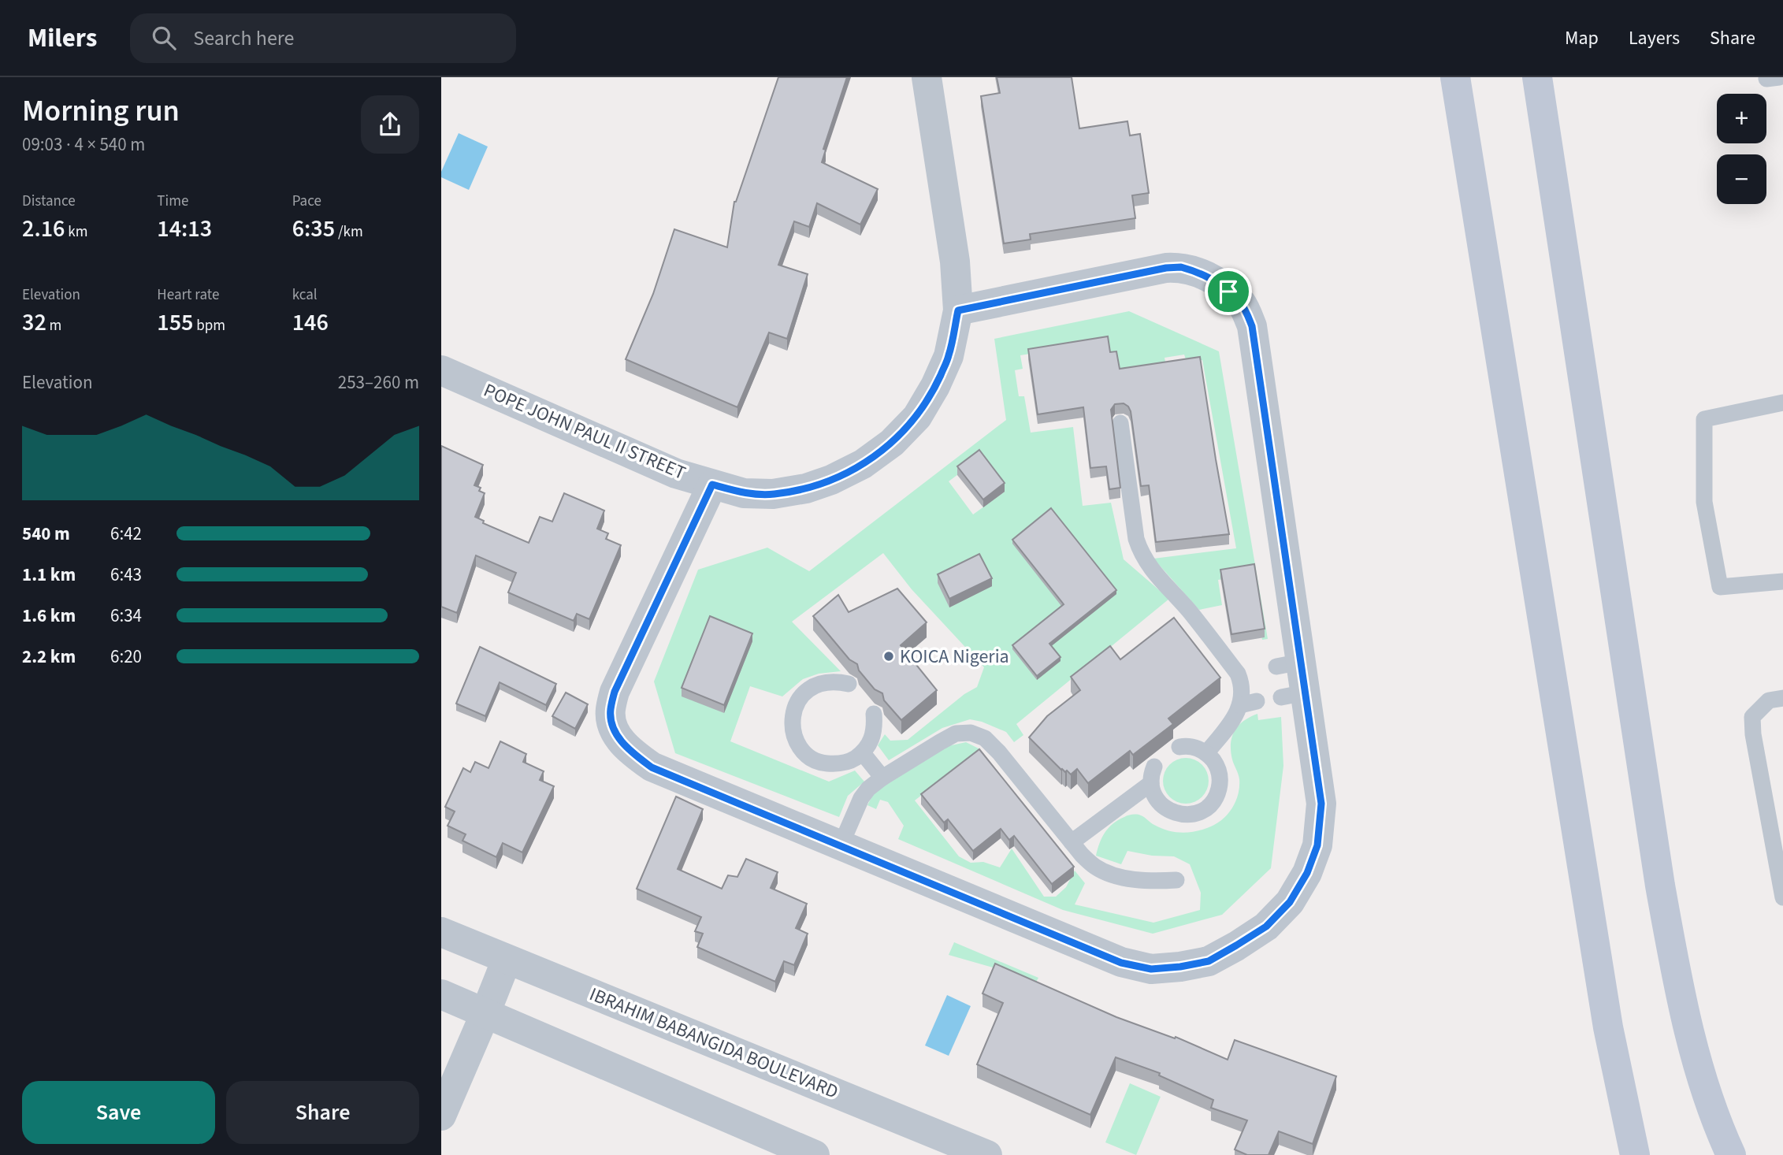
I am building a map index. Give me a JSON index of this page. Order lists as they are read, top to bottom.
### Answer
{
  "streets": {
    "street": ["POPE JOHN PAUL II STREET", "IBRAHIM BABANGIDA BOULEVARD"]
  },
  "places": ["KOICA Nigeria"],
  "page": {
    "header": "Milers",
    "search": "Search here",
    "nav": ["Map", "Layers", "Share"],
    "heading": ["Morning run", "09:03 · 4 × 540 m"],
    "map_buttons": ["+", "−"],
    "stats": [
      ["Distance", "2.16 km"],
      ["Time", "14:13"],
      ["Pace", "6:35 /km"],
      ["Elevation", "32 m"],
      ["Heart rate", "155 bpm"],
      ["kcal", "146"]
    ],
    "chart": ["Elevation", "253–260 m"],
    "list": [
      {
        "name": "540 m",
        "note": "6:42"
      },
      {
        "name": "1.1 km",
        "note": "6:43"
      },
      {
        "name": "1.6 km",
        "note": "6:34"
      },
      {
        "name": "2.2 km",
        "note": "6:20"
      }
    ],
    "buttons": ["Save", "Share"]
  }
}
